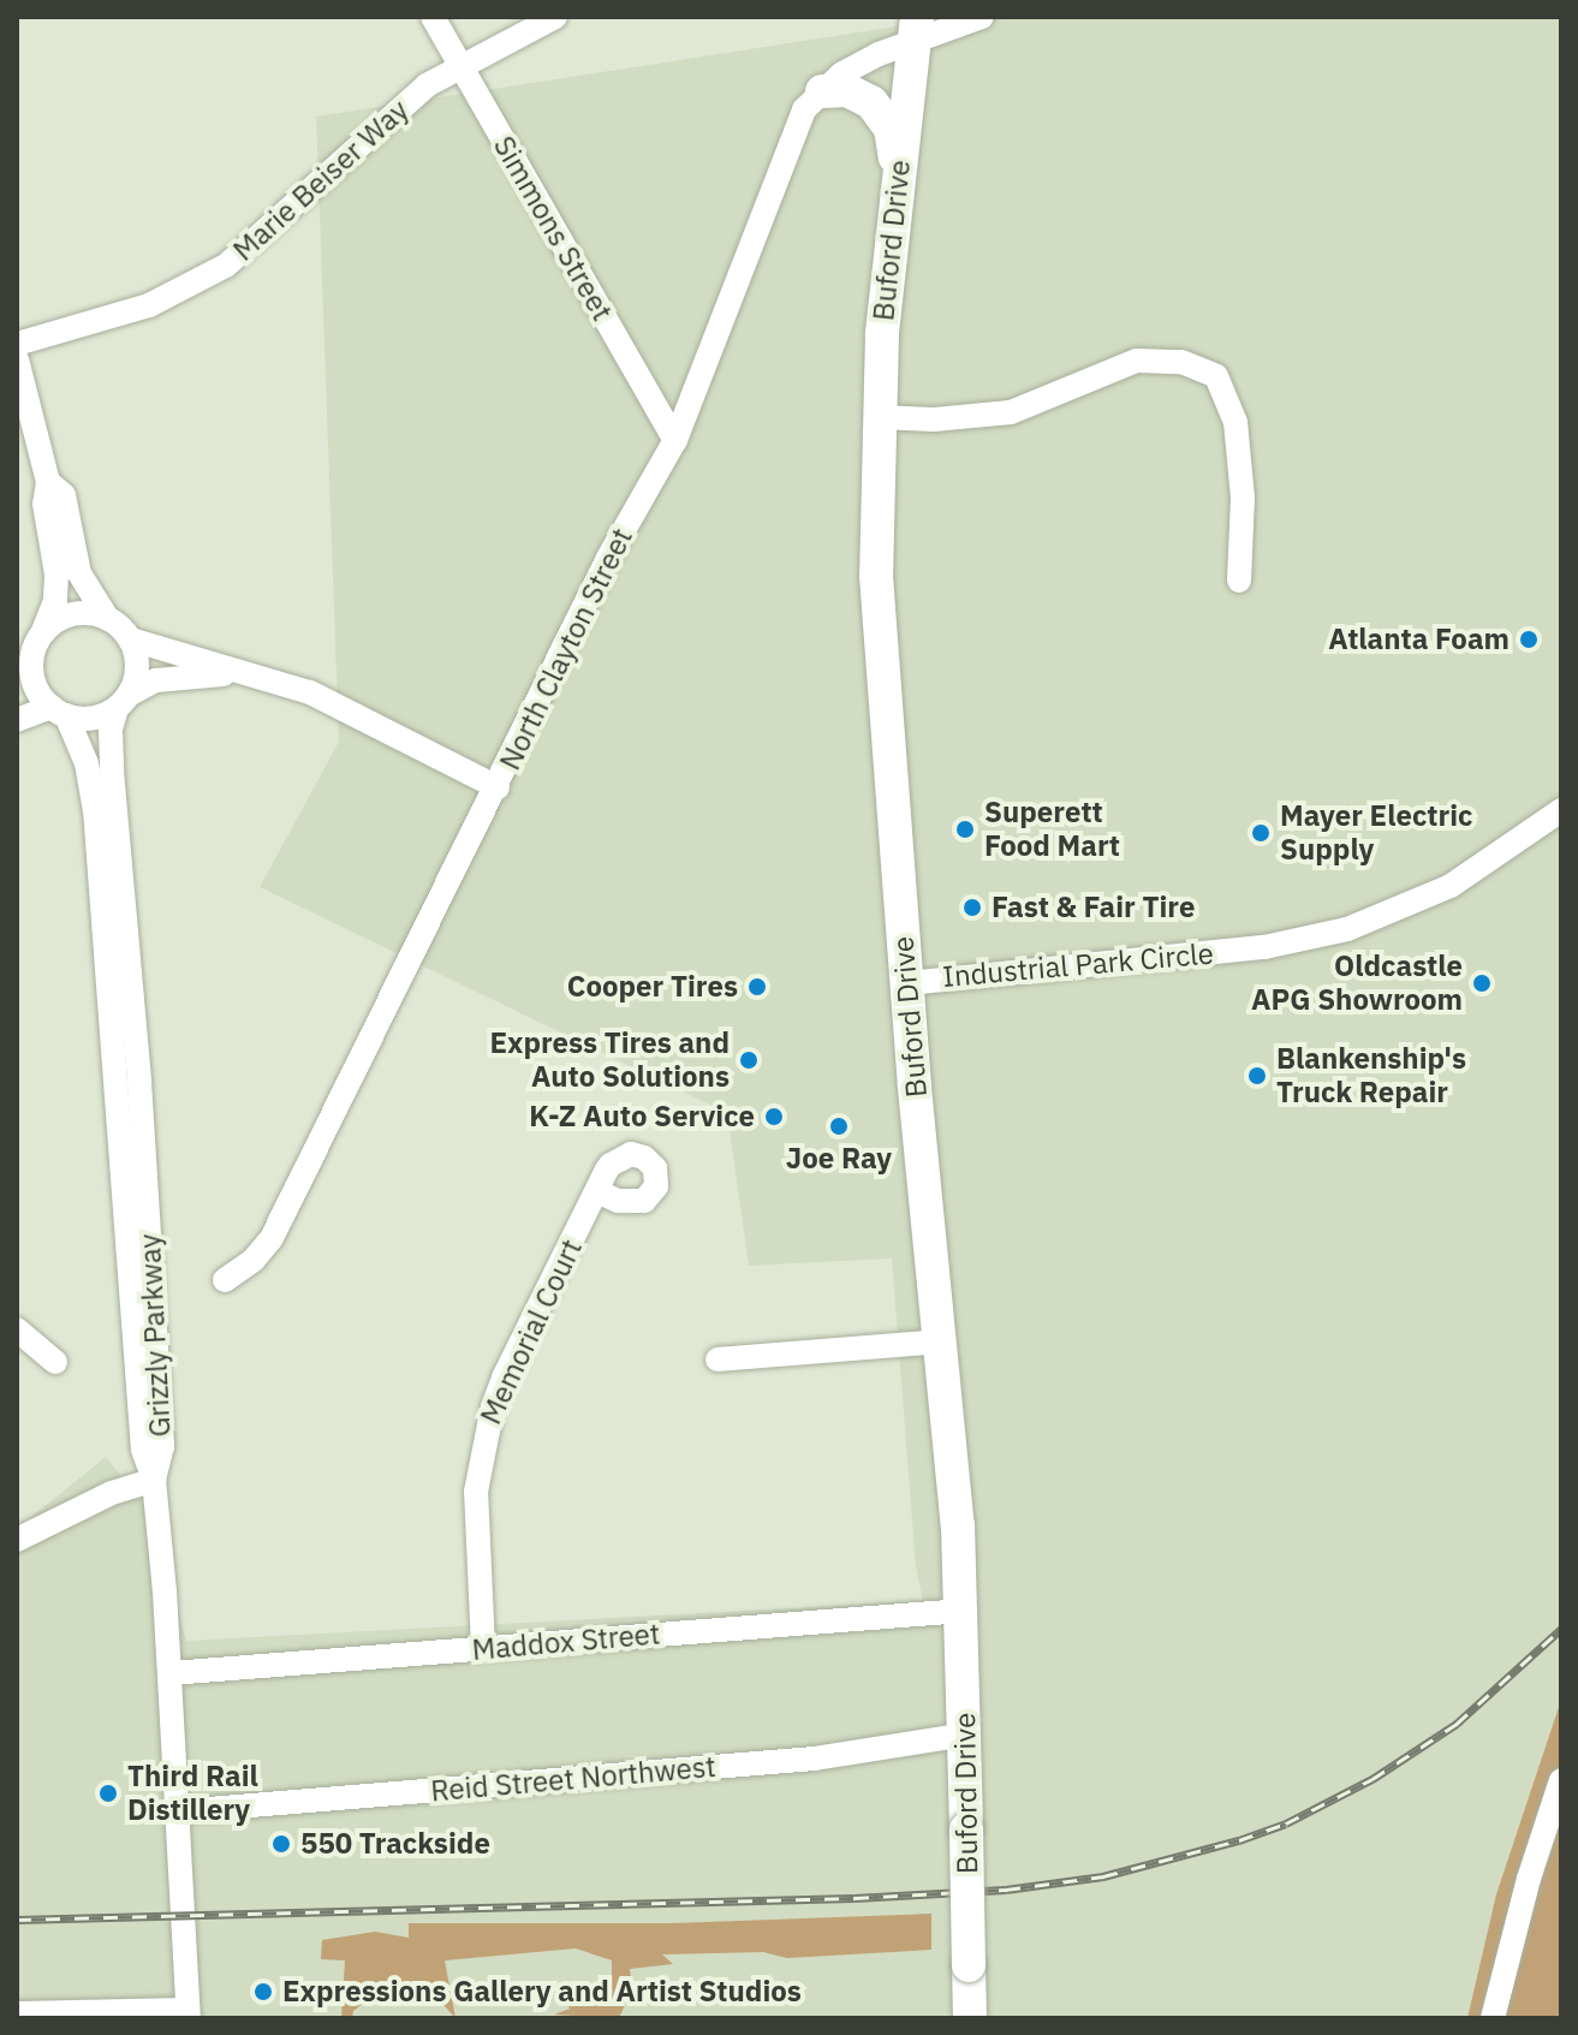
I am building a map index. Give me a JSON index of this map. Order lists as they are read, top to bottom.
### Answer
{
  "streets": {
    "highway": ["Buford Drive"],
    "street": [
      "Marie Beiser Way",
      "Simmons Street",
      "North Clayton Street",
      "Industrial Park Circle",
      "Memorial Court",
      "Grizzly Parkway",
      "Maddox Street",
      "Reid Street Northwest"
    ]
  },
  "crossings": [
    ["Marie Beiser Way", "Simmons Street"],
    ["Simmons Street", "North Clayton Street"],
    ["Buford Drive", "North Clayton Street"],
    ["Buford Drive", "Industrial Park Circle"],
    ["Buford Drive", "Maddox Street"],
    ["Buford Drive", "Reid Street Northwest"],
    ["Memorial Court", "Maddox Street"]
  ],
  "places": [
    "Atlanta Foam",
    "Superett Food Mart",
    "Mayer Electric Supply",
    "Fast & Fair Tire",
    "Oldcastle APG Showroom",
    "Cooper Tires",
    "Express Tires and Auto Solutions",
    "Blankenship's Truck Repair",
    "K-Z Auto Service",
    "Joe Ray",
    "Third Rail Distillery",
    "550 Trackside",
    "Expressions Gallery and Artist Studios"
  ]
}
